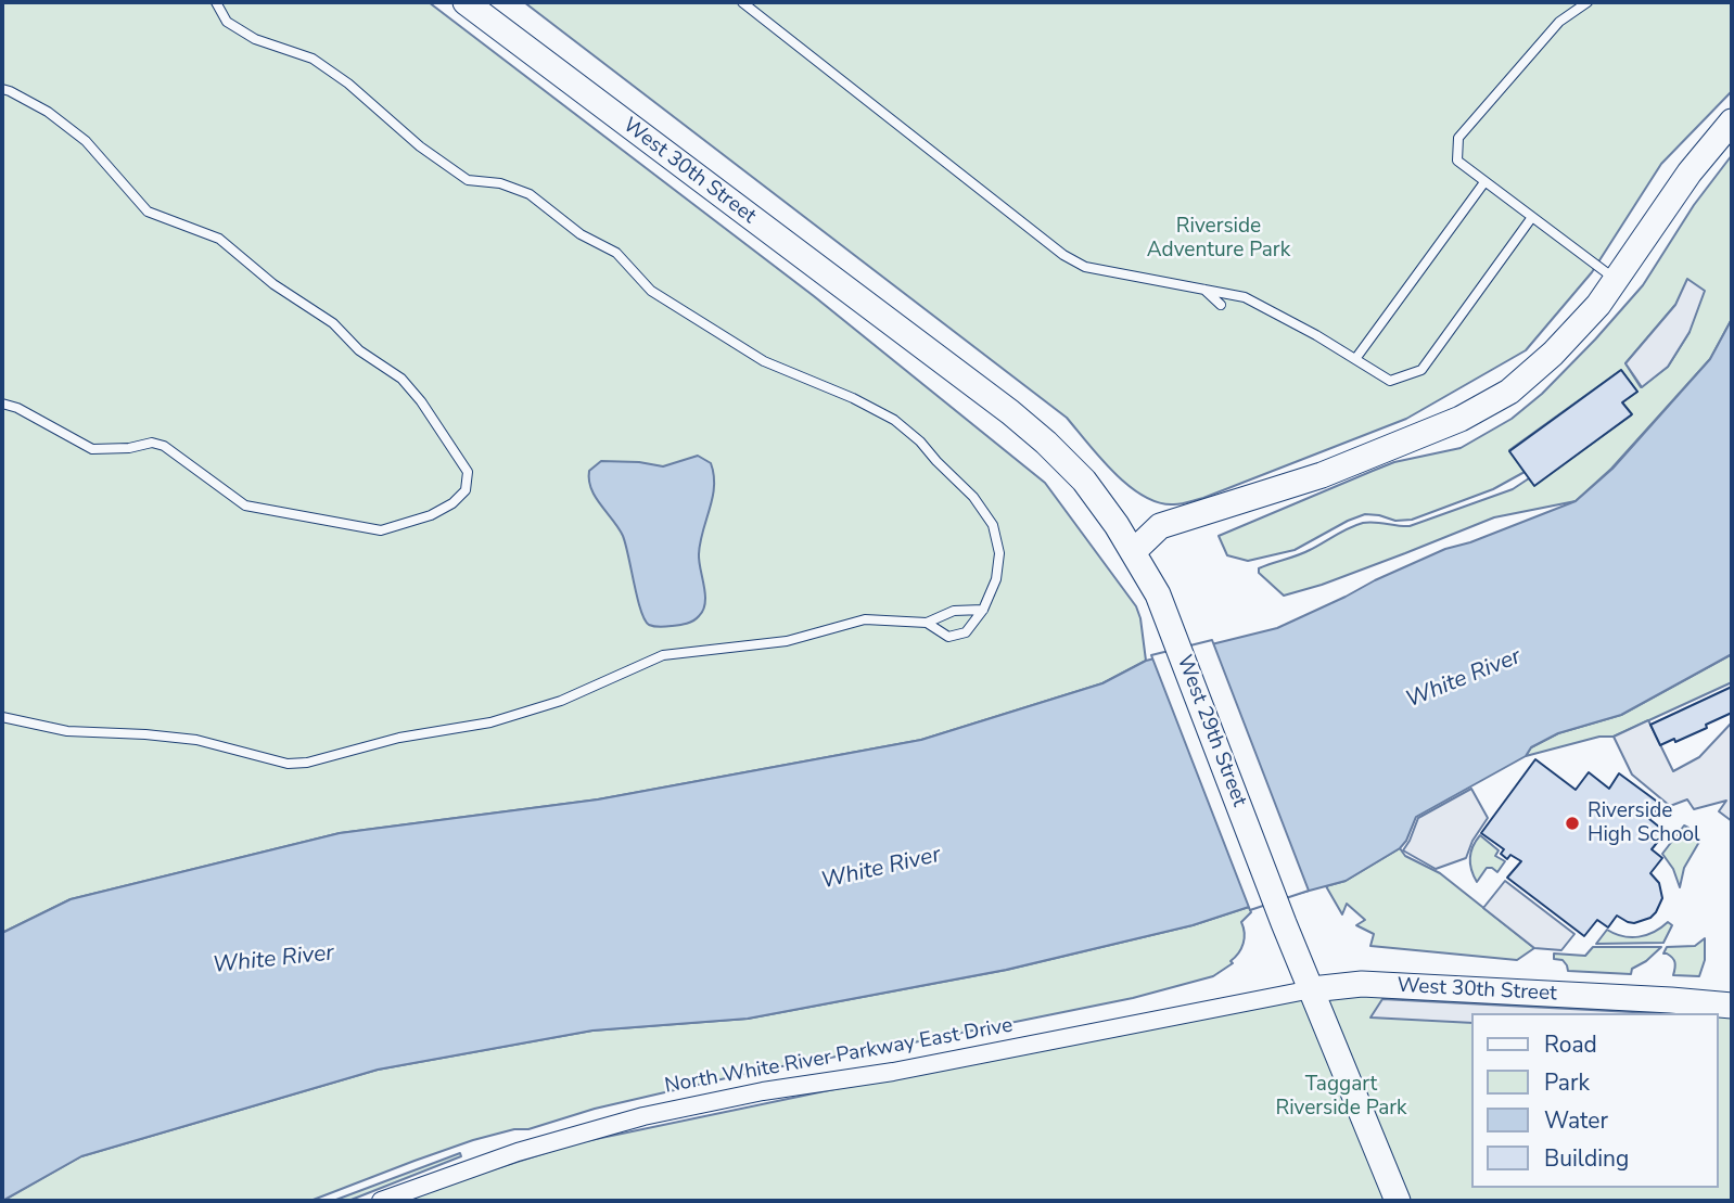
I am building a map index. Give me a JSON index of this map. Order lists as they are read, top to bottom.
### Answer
{
  "streets": {
    "main road": ["West 30th Street", "West 29th Street"],
    "street": ["North White River Parkway East Drive"]
  },
  "crossings": [
    ["West 30th Street", "West 29th Street"],
    ["West 30th Street", "North White River Parkway East Drive"],
    ["West 29th Street", "North White River Parkway East Drive"]
  ],
  "water": ["White River"],
  "parks": ["Riverside Adventure Park", "Taggart Riverside Park"],
  "places": ["Riverside High School"],
  "legend": [
    "Road",
    "Park",
    "Water",
    "Building"
  ]
}
